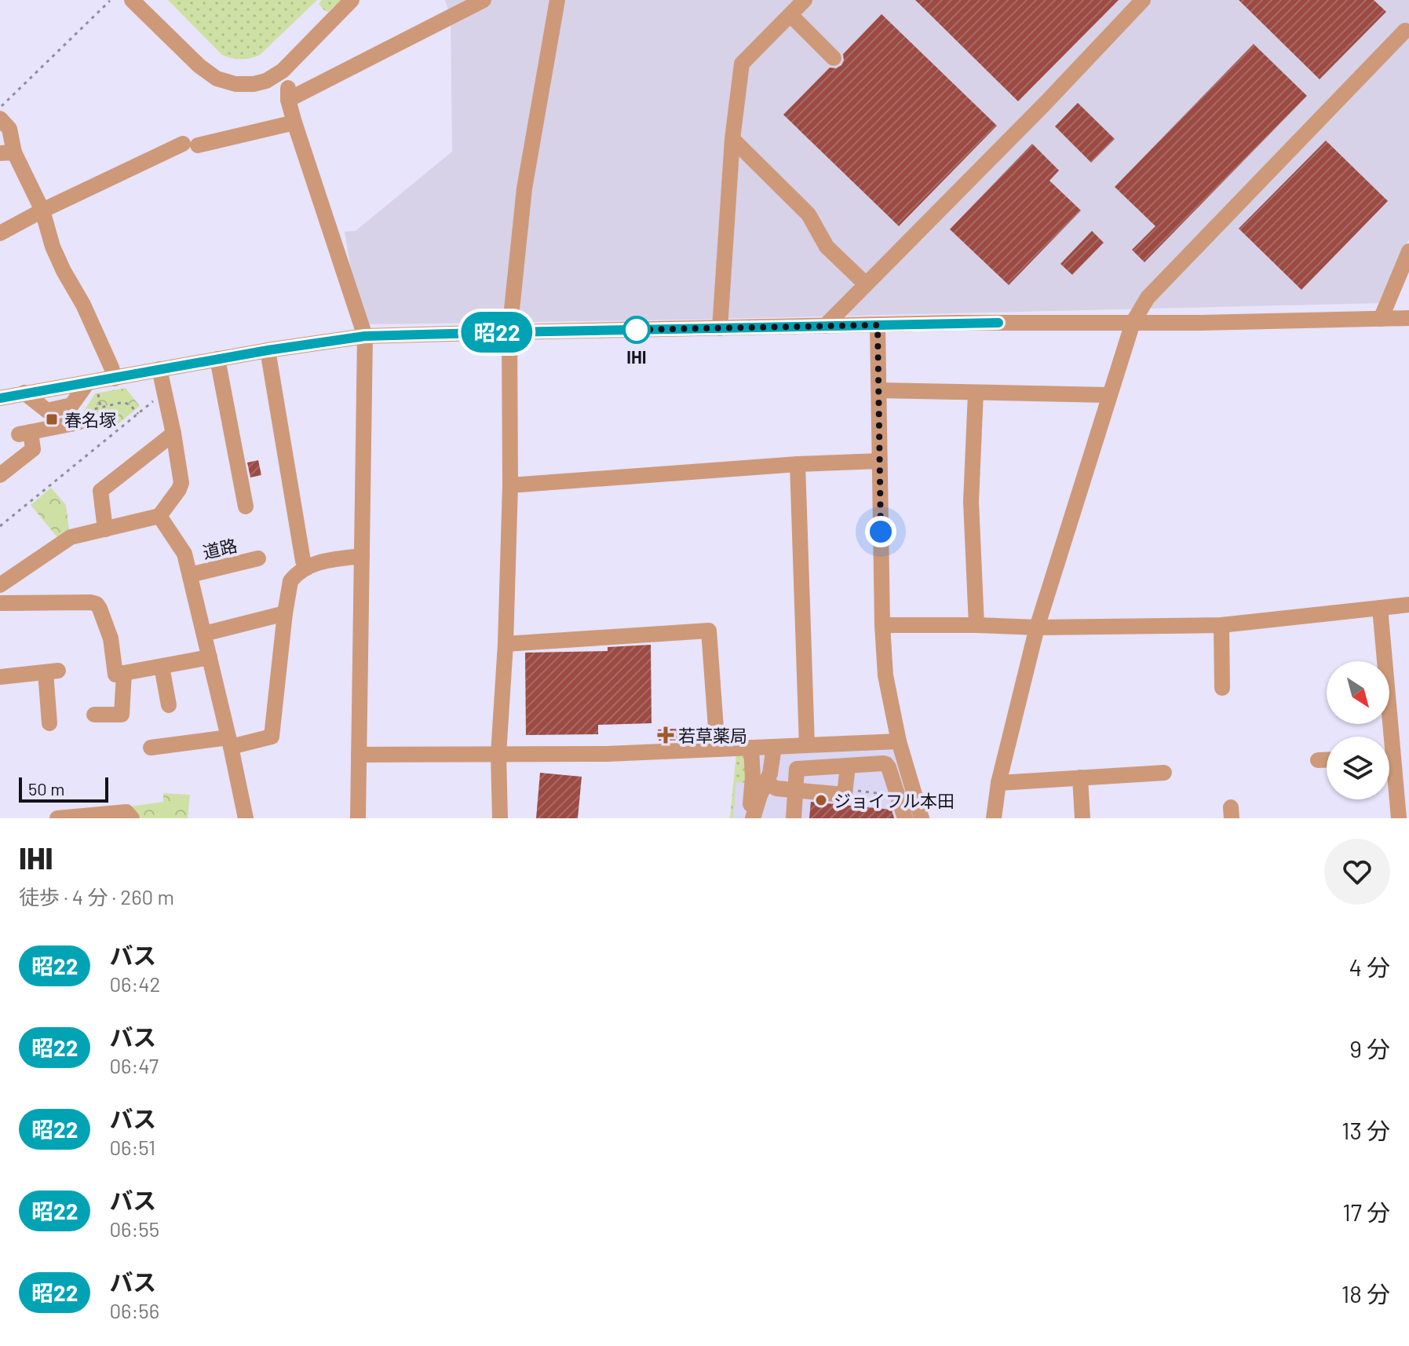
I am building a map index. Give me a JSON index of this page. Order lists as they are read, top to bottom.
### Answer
{
  "streets": {
    "street": ["道路"]
  },
  "places": {
    "other": ["IHI", "ジョイフル本田"],
    "transit": ["春名塚"],
    "health": ["若草薬局"]
  },
  "lines": ["bus line 昭22"],
  "scale_bar": "50 m",
  "north": "bottom right",
  "page": {
    "on_map": "昭22",
    "scale": "50 m",
    "heading": ["IHI", "徒歩 · 4 分 · 260 m"],
    "list": [
      {
        "mark": "昭22",
        "name": "バス",
        "note": "06:42",
        "value": "4 分"
      },
      {
        "mark": "昭22",
        "name": "バス",
        "note": "06:47",
        "value": "9 分"
      },
      {
        "mark": "昭22",
        "name": "バス",
        "note": "06:51",
        "value": "13 分"
      },
      {
        "mark": "昭22",
        "name": "バス",
        "note": "06:55",
        "value": "17 分"
      },
      {
        "mark": "昭22",
        "name": "バス",
        "note": "06:56",
        "value": "18 分"
      }
    ]
  }
}
